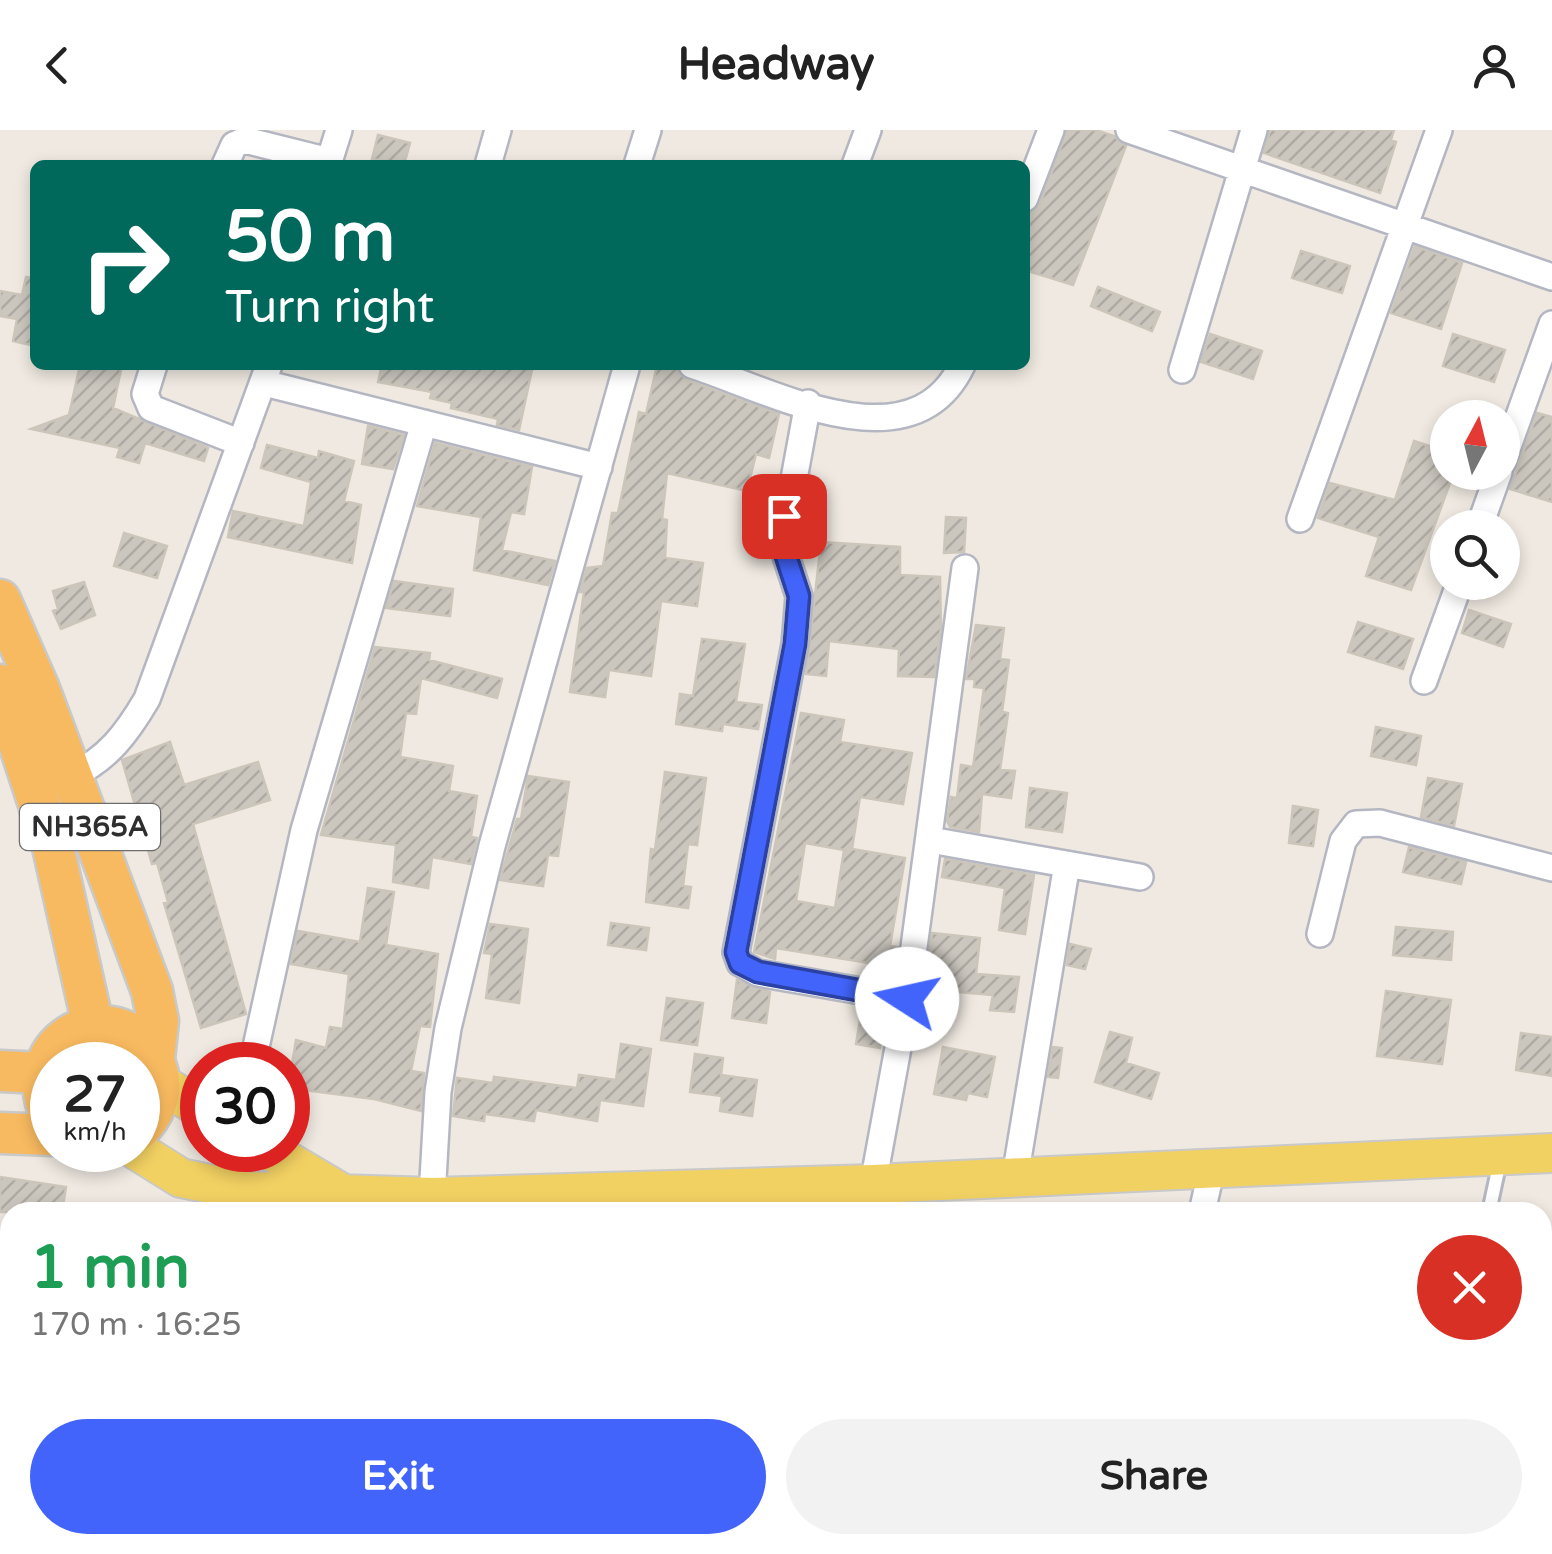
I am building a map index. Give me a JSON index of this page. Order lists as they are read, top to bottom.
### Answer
{
  "streets": {
    "highway": ["NH365A"]
  },
  "north": "top",
  "page": {
    "header": "Headway",
    "turn": ["50 m", "Turn right"],
    "speed": "27 km/h",
    "limit": "30",
    "heading": ["1 min", "170 m · 16:25"],
    "buttons": ["Exit", "Share"]
  }
}
